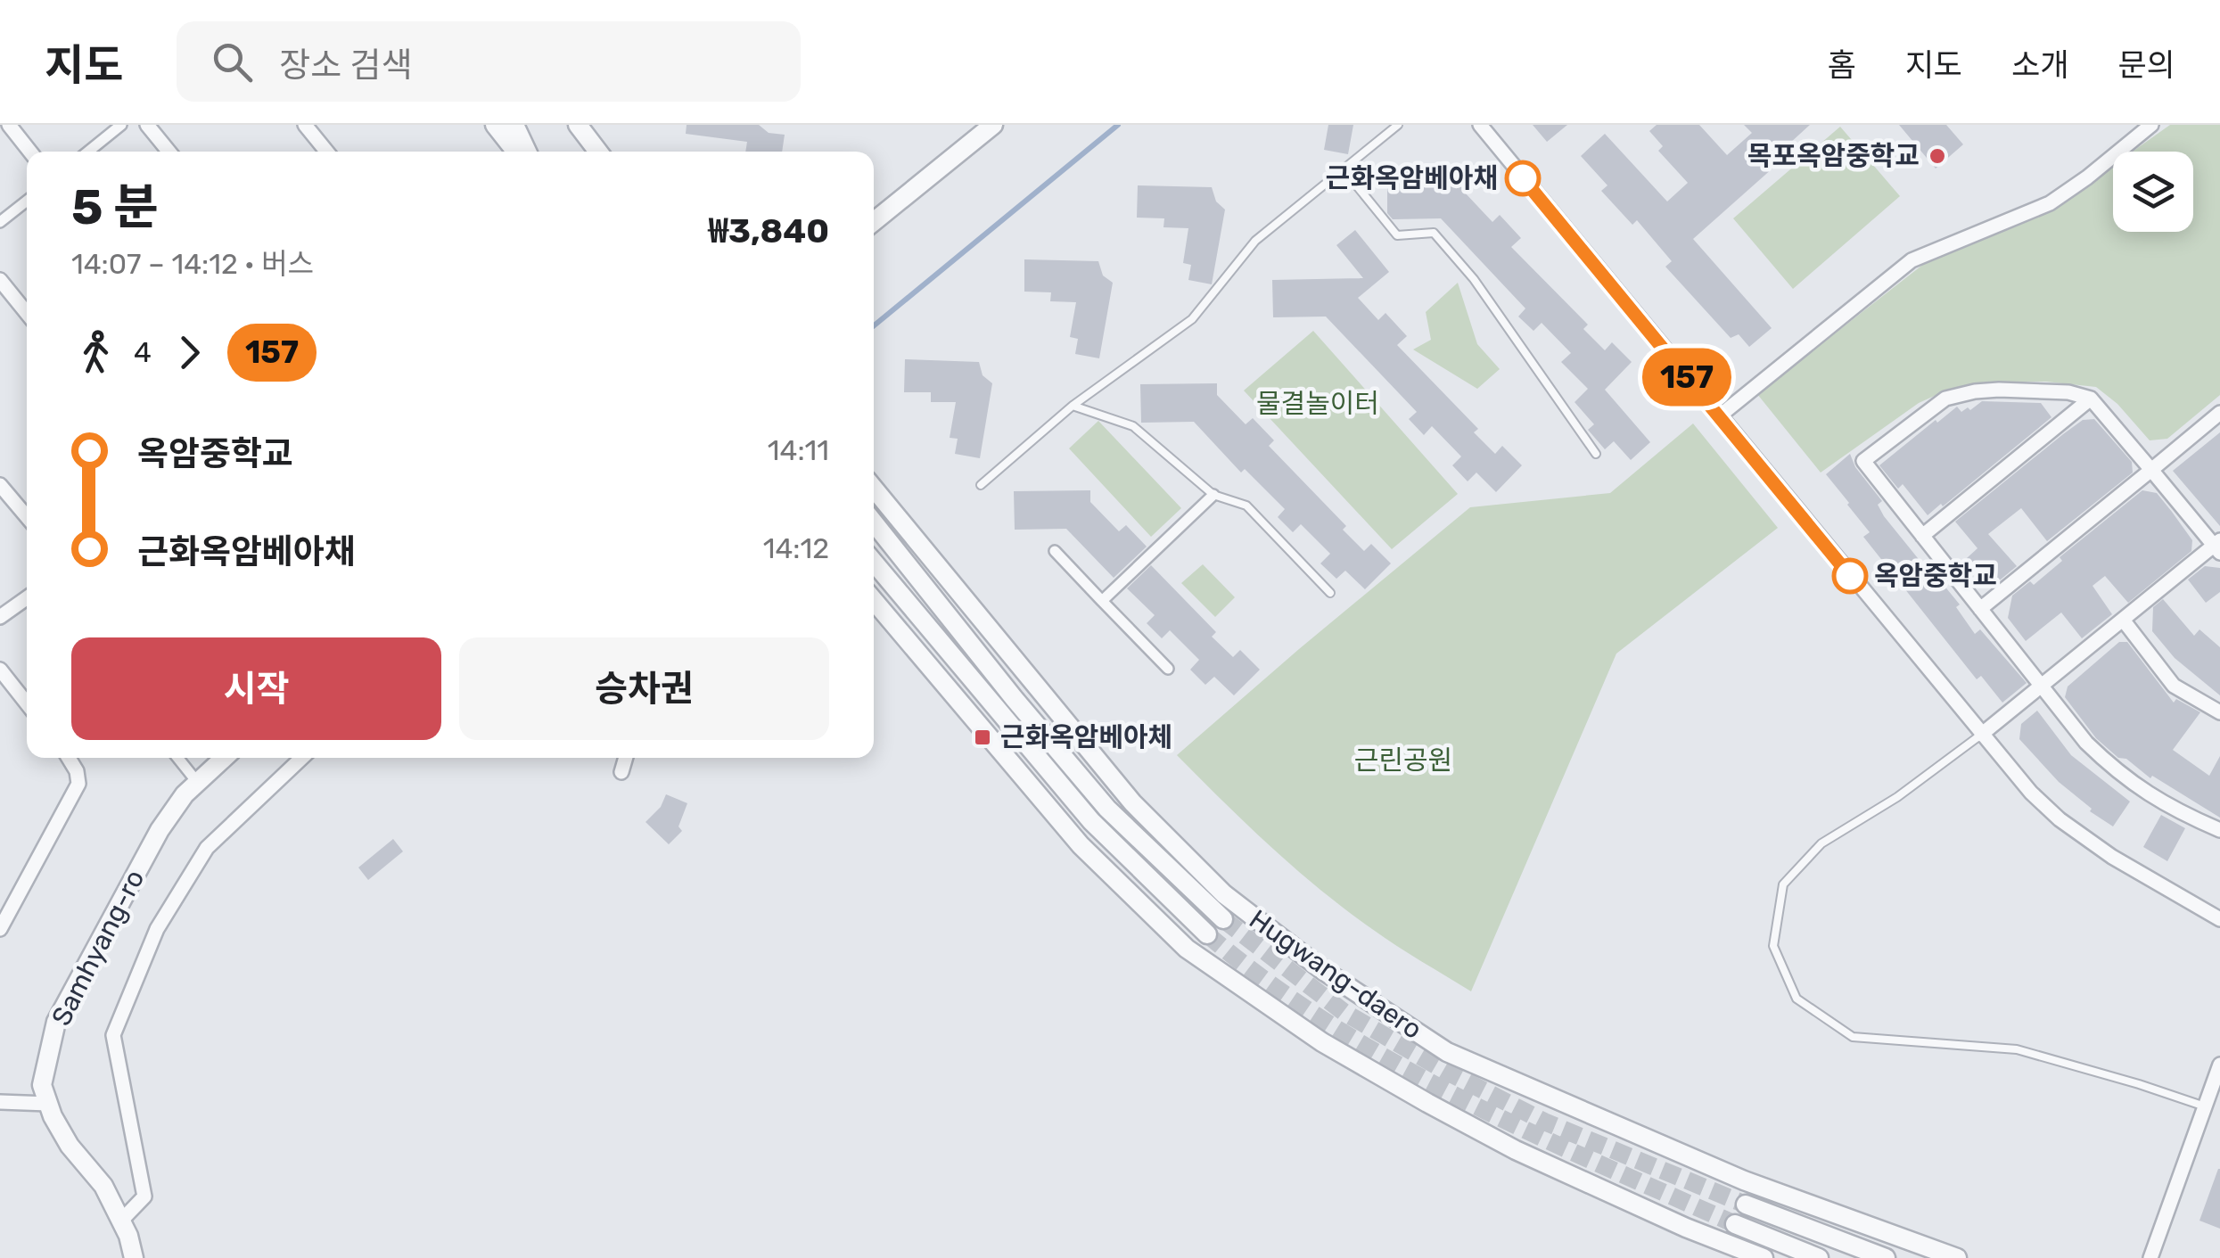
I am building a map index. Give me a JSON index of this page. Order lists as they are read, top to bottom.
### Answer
{
  "streets": {
    "street": ["Samhyang-ro", "Hugwang-daero"]
  },
  "parks": ["물결놀이터", "근린공원"],
  "places": {
    "other": ["목포옥암중학교", "근화옥암베아채", "옥암중학교"],
    "transit": ["근화옥암베아체"]
  },
  "lines": ["bus line 157"],
  "page": {
    "header": "지도",
    "search": "장소 검색",
    "nav": [
      "홈",
      "지도",
      "소개",
      "문의"
    ],
    "on_map": "157",
    "heading": ["5 분", "14:07 – 14:12 · 버스", "₩3,840"],
    "legs": ["4", "157"],
    "list": [
      {
        "name": "옥암중학교",
        "value": "14:11"
      },
      {
        "name": "근화옥암베아채",
        "value": "14:12"
      }
    ],
    "buttons": ["시작", "승차권"]
  }
}
